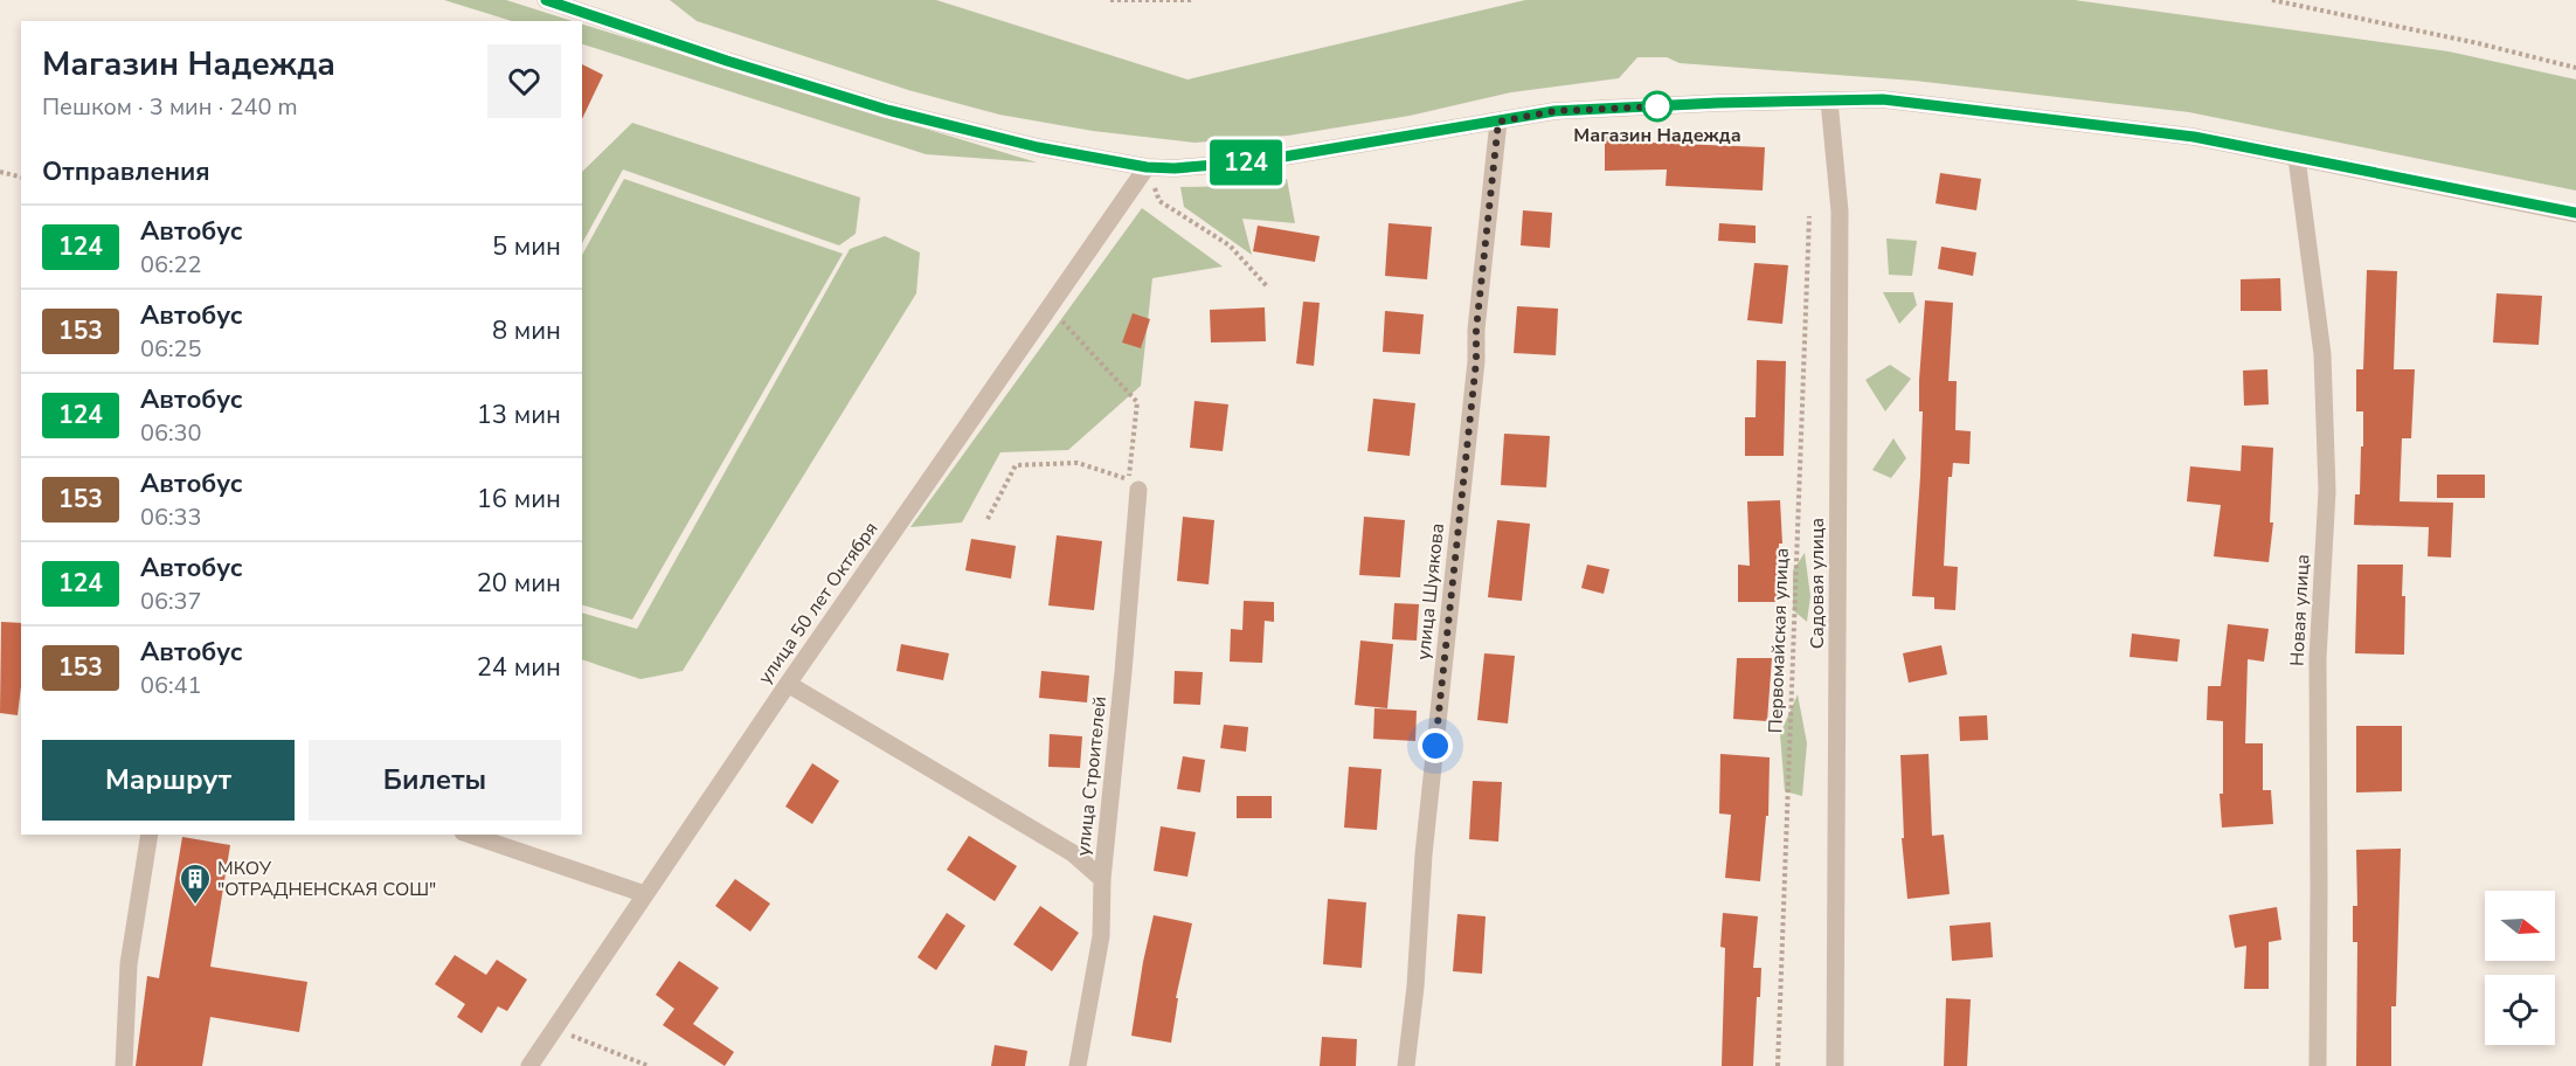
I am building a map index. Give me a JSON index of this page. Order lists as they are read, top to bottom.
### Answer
{
  "streets": {
    "street": [
      "Садовая улица",
      "улица Шуякова",
      "улица 50 лет Октября",
      "Новая улица",
      "улица Строителей"
    ],
    "path": ["Первомайская улица"]
  },
  "places": {
    "other": ["Магазин Надежда"],
    "building": ["МКОУ \"ОТРАДНЕНСКАЯ СОШ\""]
  },
  "lines": ["bus line 124"],
  "north": "right",
  "page": {
    "on_map": "124",
    "heading": [
      ["Магазин Надежда", "Пешком · 3 мин · 240 m"],
      "Отправления"
    ],
    "list": [
      {
        "mark": "124",
        "name": "Автобус",
        "note": "06:22",
        "value": "5 мин"
      },
      {
        "mark": "153",
        "name": "Автобус",
        "note": "06:25",
        "value": "8 мин"
      },
      {
        "mark": "124",
        "name": "Автобус",
        "note": "06:30",
        "value": "13 мин"
      },
      {
        "mark": "153",
        "name": "Автобус",
        "note": "06:33",
        "value": "16 мин"
      },
      {
        "mark": "124",
        "name": "Автобус",
        "note": "06:37",
        "value": "20 мин"
      },
      {
        "mark": "153",
        "name": "Автобус",
        "note": "06:41",
        "value": "24 мин"
      }
    ],
    "buttons": ["Маршрут", "Билеты"]
  }
}
